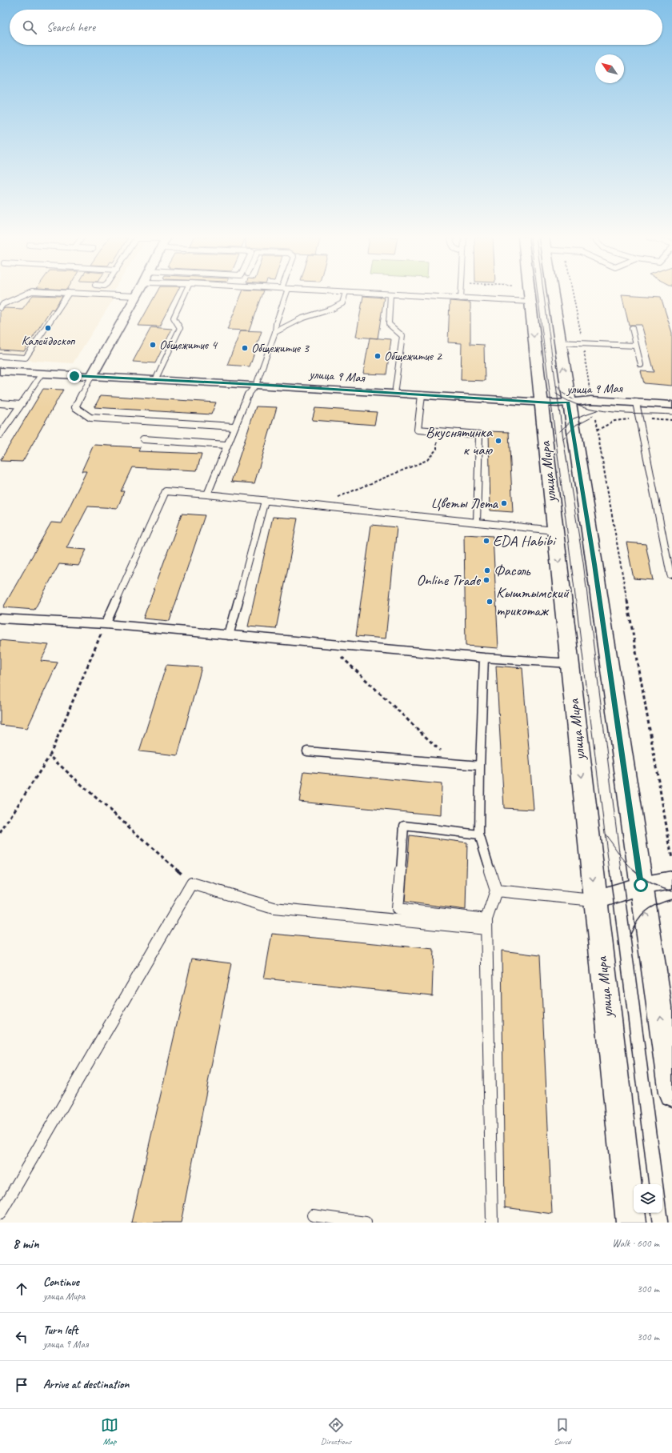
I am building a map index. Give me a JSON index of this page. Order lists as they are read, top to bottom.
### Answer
{
  "streets": {
    "main road": ["улица Мира"],
    "street": ["улица 9 Мая"]
  },
  "crossings": [
    ["улица 9 Мая", "улица Мира"]
  ],
  "places": [
    "Калейдоскоп",
    "Общежитие 4",
    "Общежитие 3",
    "Общежитие 2",
    "Вкуснятинка к чаю",
    "Цветы Лета",
    "EDA Habibi",
    "Фасоль",
    "Online Trade",
    "Кыштымский трикотаж"
  ],
  "north": "top left",
  "page": {
    "search": "Search here",
    "heading": ["8 min", "Walk · 600 m"],
    "list": [
      ["Continue", "улица Мира", "300 m"],
      ["Turn left", "улица 9 Мая", "300 m"],
      "Arrive at destination"
    ],
    "nav": ["Map", "Directions", "Saved"]
  }
}
